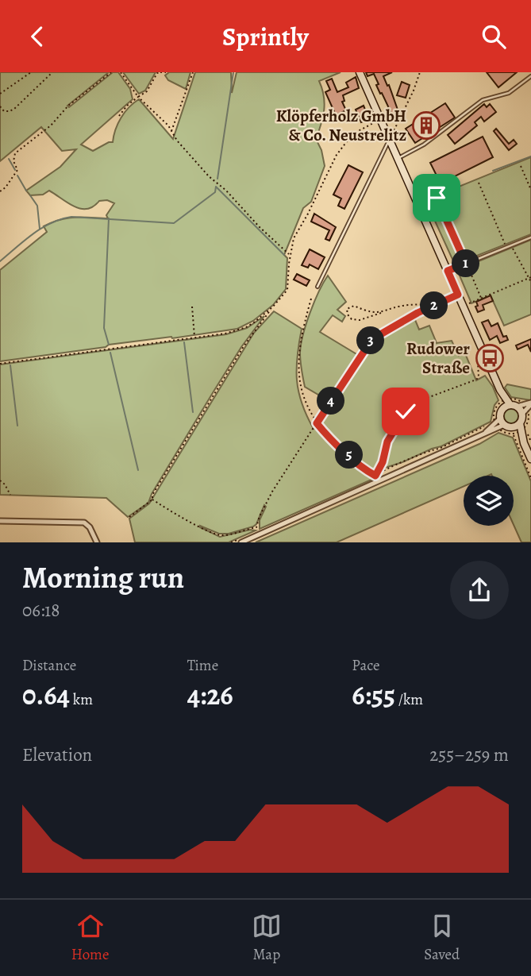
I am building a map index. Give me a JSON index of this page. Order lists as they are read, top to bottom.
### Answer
{
  "places": {
    "building": ["Klöpferholz GmbH & Co. Neustrelitz"],
    "bus stop": ["Rudower Straße"]
  },
  "page": {
    "header": "Sprintly",
    "pins": [
      "1",
      "2",
      "3",
      "4",
      "5"
    ],
    "heading": ["Morning run", "06:18"],
    "stats": [
      ["Distance", "0.64 km"],
      ["Time", "4:26"],
      ["Pace", "6:55 /km"]
    ],
    "chart": ["Elevation", "255–259 m"],
    "tabs": ["Home", "Map", "Saved"]
  }
}
